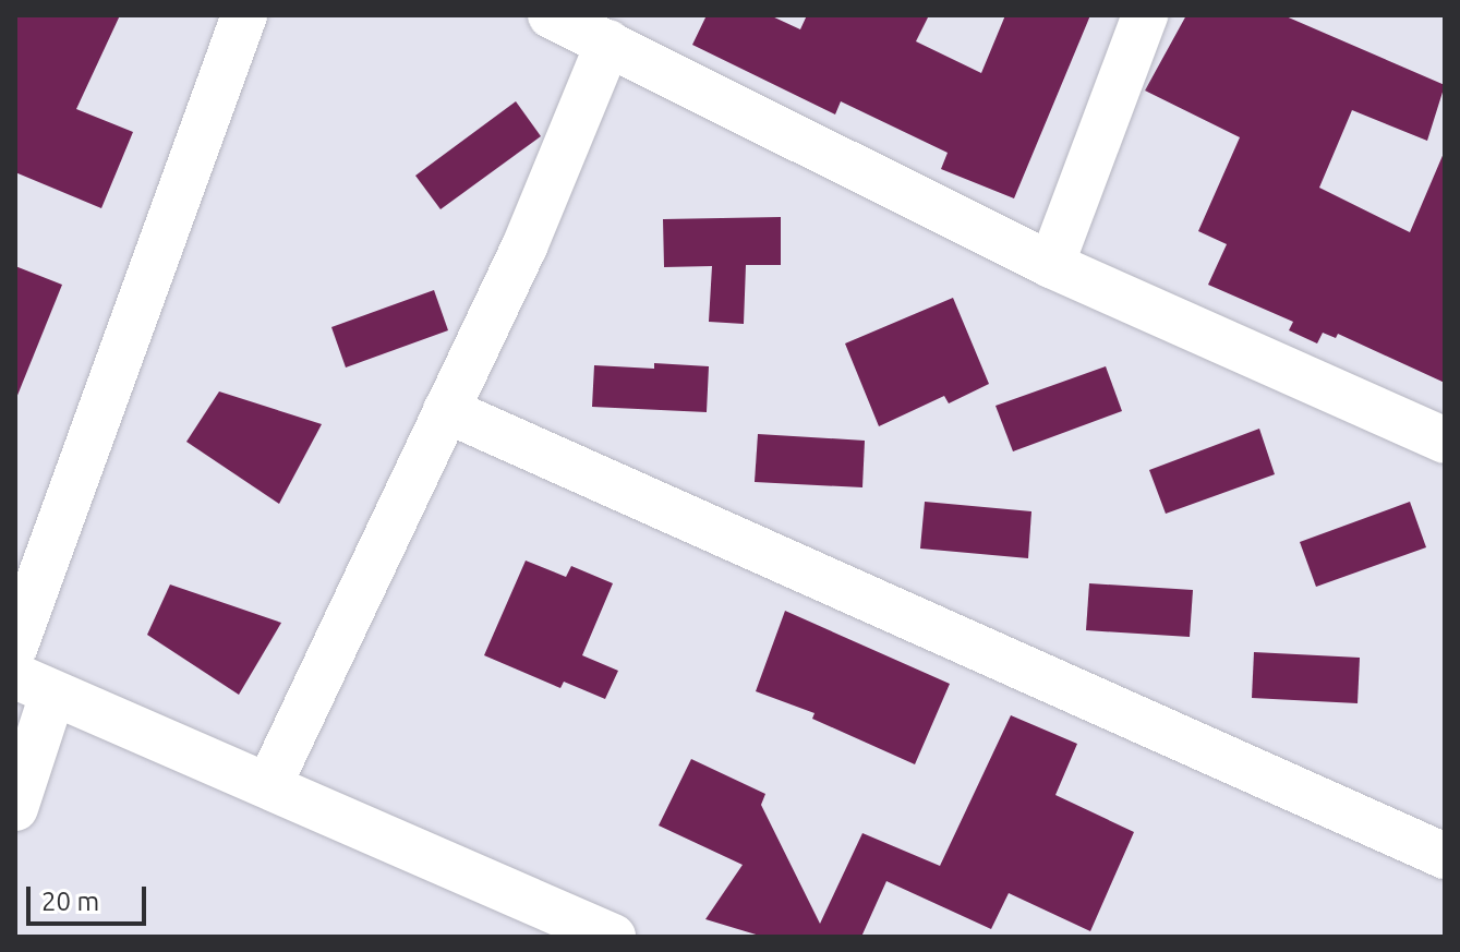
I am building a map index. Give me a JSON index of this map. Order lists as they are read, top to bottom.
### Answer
{
  "scale_bar": "20 m"
}
